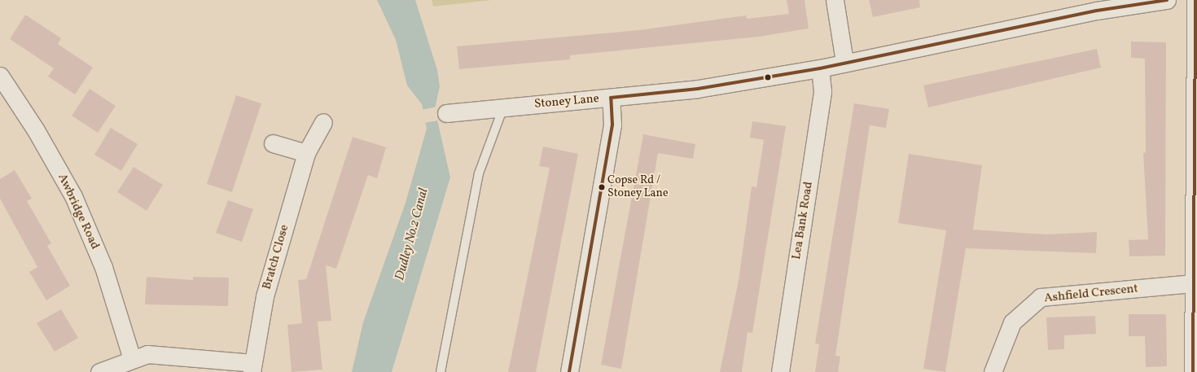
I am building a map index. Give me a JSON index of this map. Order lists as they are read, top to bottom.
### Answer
{
  "streets": {
    "street": [
      "Stoney Lane",
      "Awbridge Road",
      "Lea Bank Road",
      "Bratch Close",
      "Ashfield Crescent"
    ]
  },
  "crossings": [
    ["Stoney Lane", "Lea Bank Road"],
    ["Awbridge Road", "Bratch Close"]
  ],
  "water": ["Dudley No.2 Canal"],
  "places": ["Copse Rd / Stoney Lane"]
}
